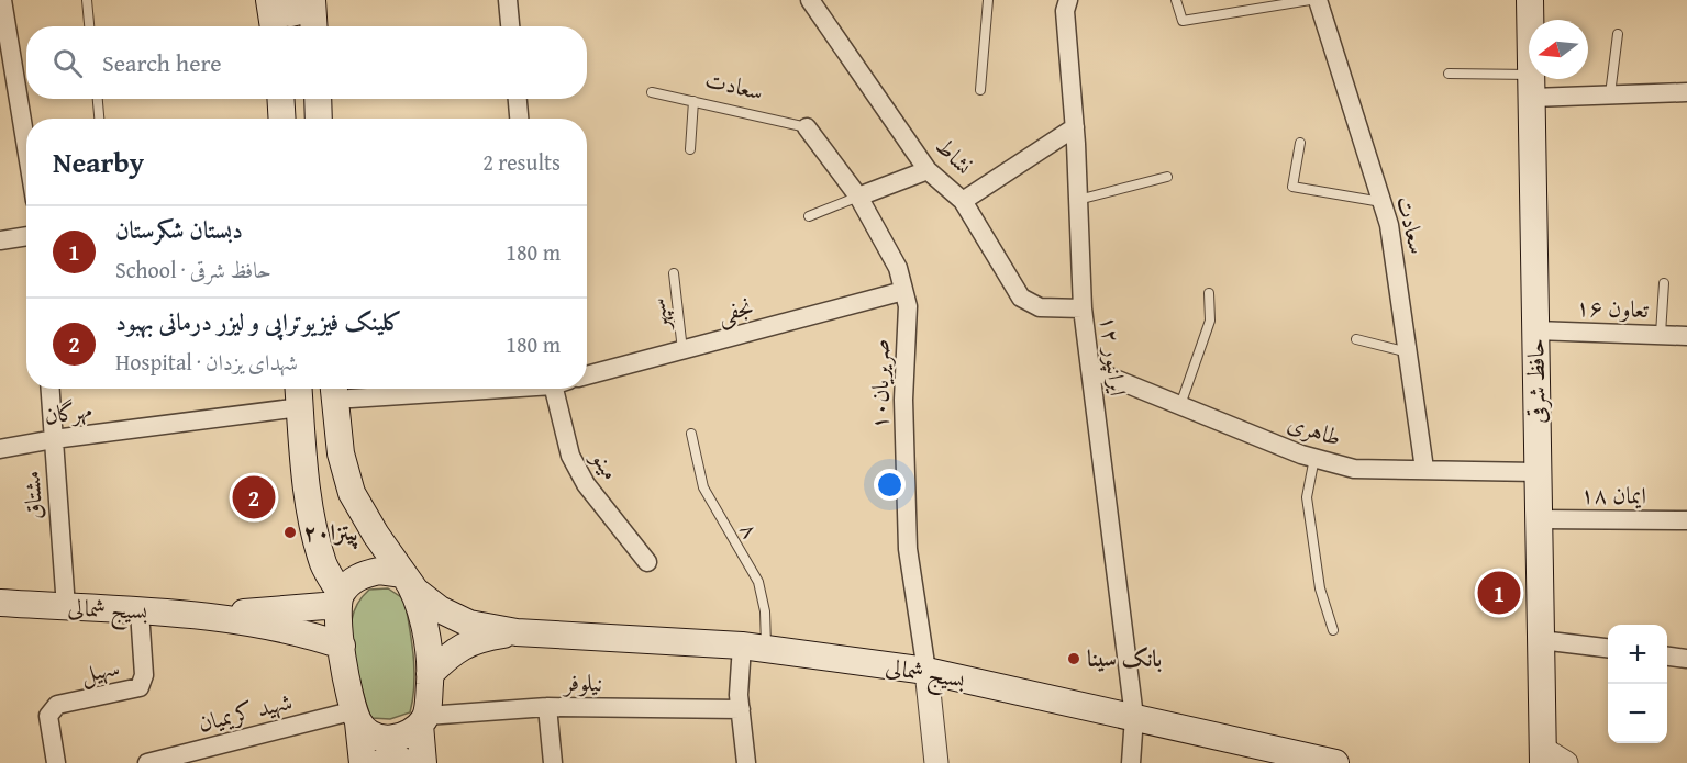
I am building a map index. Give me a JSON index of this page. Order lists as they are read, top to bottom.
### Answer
{
  "streets": {
    "main road": ["حافظ شرقی", "بسیج شمالی"],
    "street": [
      "سعادت",
      "نشاط",
      "تعاون ۱۶",
      "نجفی",
      "ایرانپور ۱۲",
      "صریریان۱۰",
      "مهرگان",
      "طاهری",
      "مینو",
      "مشتاق",
      "ایمان ۱۸",
      "سهیل",
      "نیلوفر",
      "شهید کریمیان"
    ],
    "lane": ["سپهر", "۸"]
  },
  "crossings": [
    ["سعادت", "صریریان۱۰"],
    ["سعادت", "طاهری"],
    ["نشاط", "ایرانپور ۱۲"],
    ["تعاون ۱۶", "حافظ شرقی"],
    ["نجفی", "سپهر"],
    ["نجفی", "صریریان۱۰"],
    ["ایرانپور ۱۲", "طاهری"],
    ["ایرانپور ۱۲", "بسیج شمالی"],
    ["حافظ شرقی", "طاهری"],
    ["حافظ شرقی", "ایمان ۱۸"],
    ["صریریان۱۰", "بسیج شمالی"],
    ["مهرگان", "مشتاق"],
    ["مشتاق", "بسیج شمالی"],
    ["۸", "بسیج شمالی"],
    ["بسیج شمالی", "سهیل"]
  ],
  "places": ["پیتزا۲۰", "بانک سینا"],
  "north": "left",
  "page": {
    "search": "Search here",
    "heading": ["Nearby", "2 results"],
    "list": [
      {
        "mark": "1",
        "name": "دبستان شکرستان",
        "note": "School · حافظ شرقی",
        "value": "180 m"
      },
      {
        "mark": "2",
        "name": "کلینک فیزیوتراپی و لیزر درمانی بهبود",
        "note": "Hospital · شهدای یزدان",
        "value": "180 m"
      }
    ],
    "pins": ["2", "1"],
    "map_buttons": ["+", "−"]
  }
}
